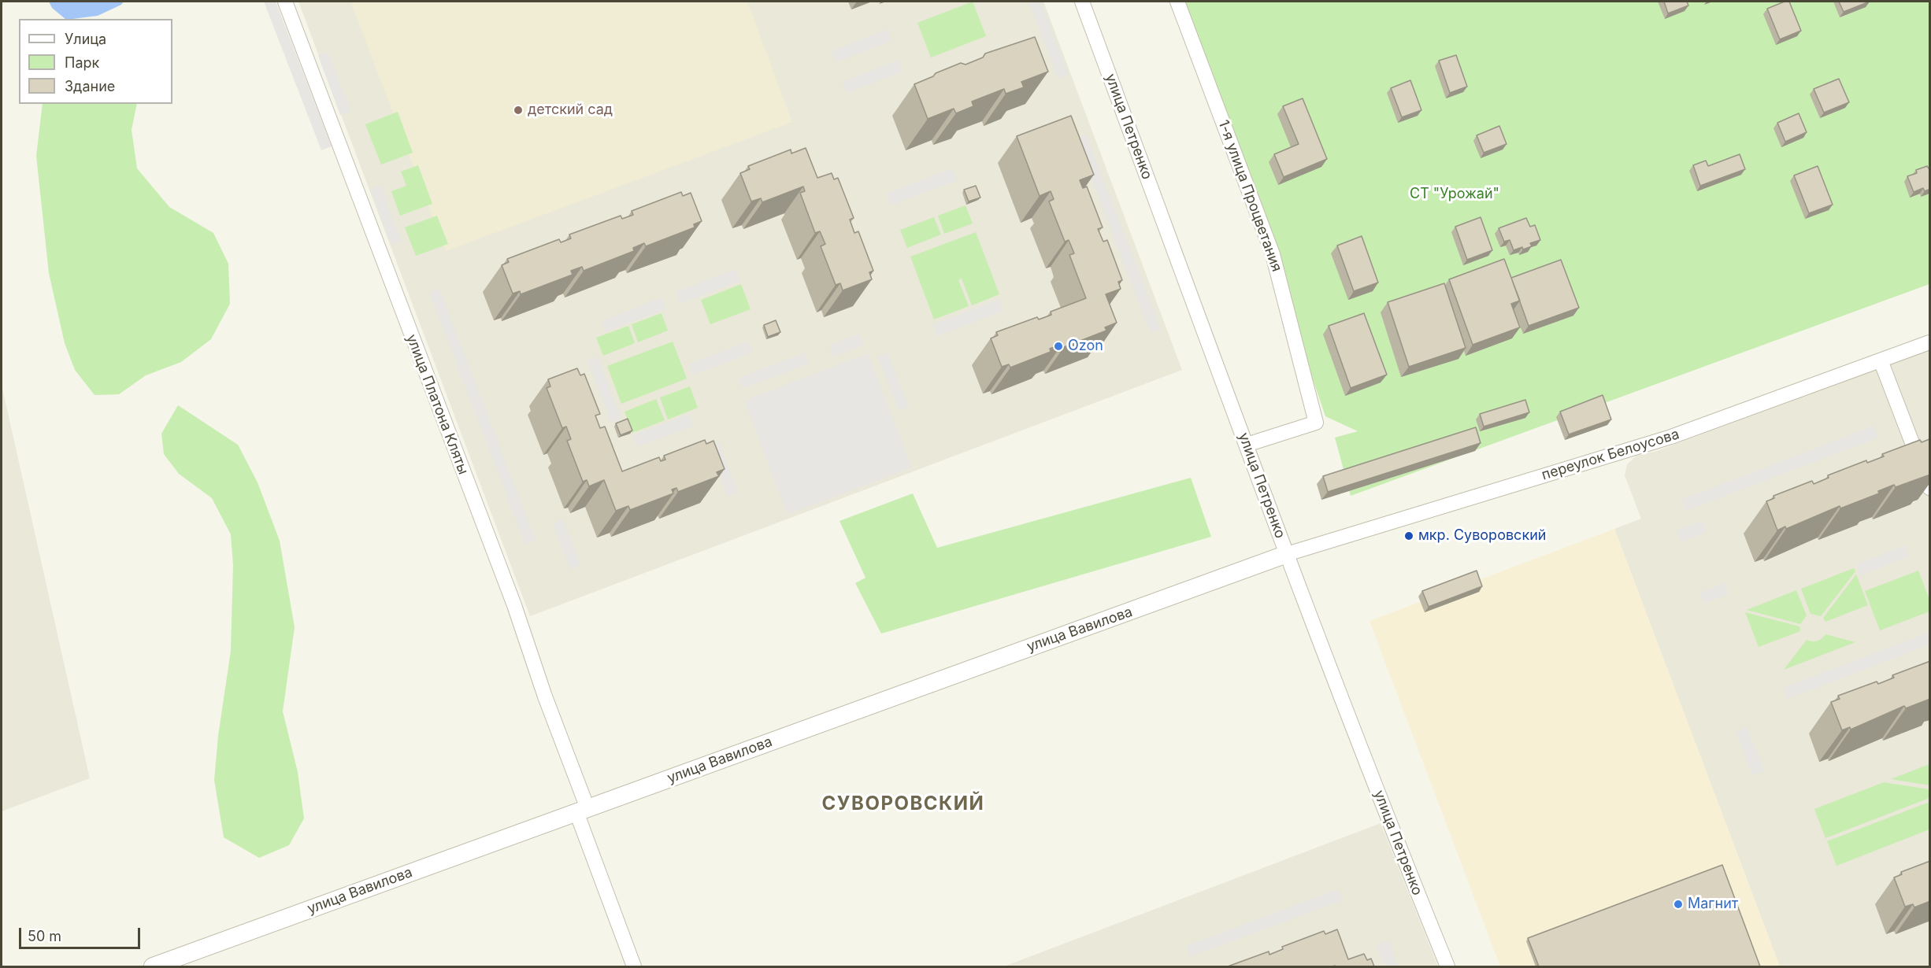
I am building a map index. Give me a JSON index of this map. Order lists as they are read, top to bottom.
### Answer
{
  "streets": {
    "street": [
      "улица Петренко",
      "1-я улица Процветания",
      "улица Платона Кляты",
      "переулок Белоусова",
      "улица Вавилова"
    ]
  },
  "crossings": [
    ["улица Петренко", "1-я улица Процветания"],
    ["улица Петренко", "переулок Белоусова"],
    ["улица Петренко", "улица Вавилова"],
    ["улица Платона Кляты", "улица Вавилова"],
    ["переулок Белоусова", "улица Вавилова"]
  ],
  "districts": ["СУВОРОВСКИЙ"],
  "parks": ["СТ \"Урожай\""],
  "places": [
    "детский сад",
    "Ozon",
    "мкр. Суворовский",
    "Магнит"
  ],
  "legend": ["Улица", "Парк", "Здание"],
  "scale_bar": "50 m"
}
